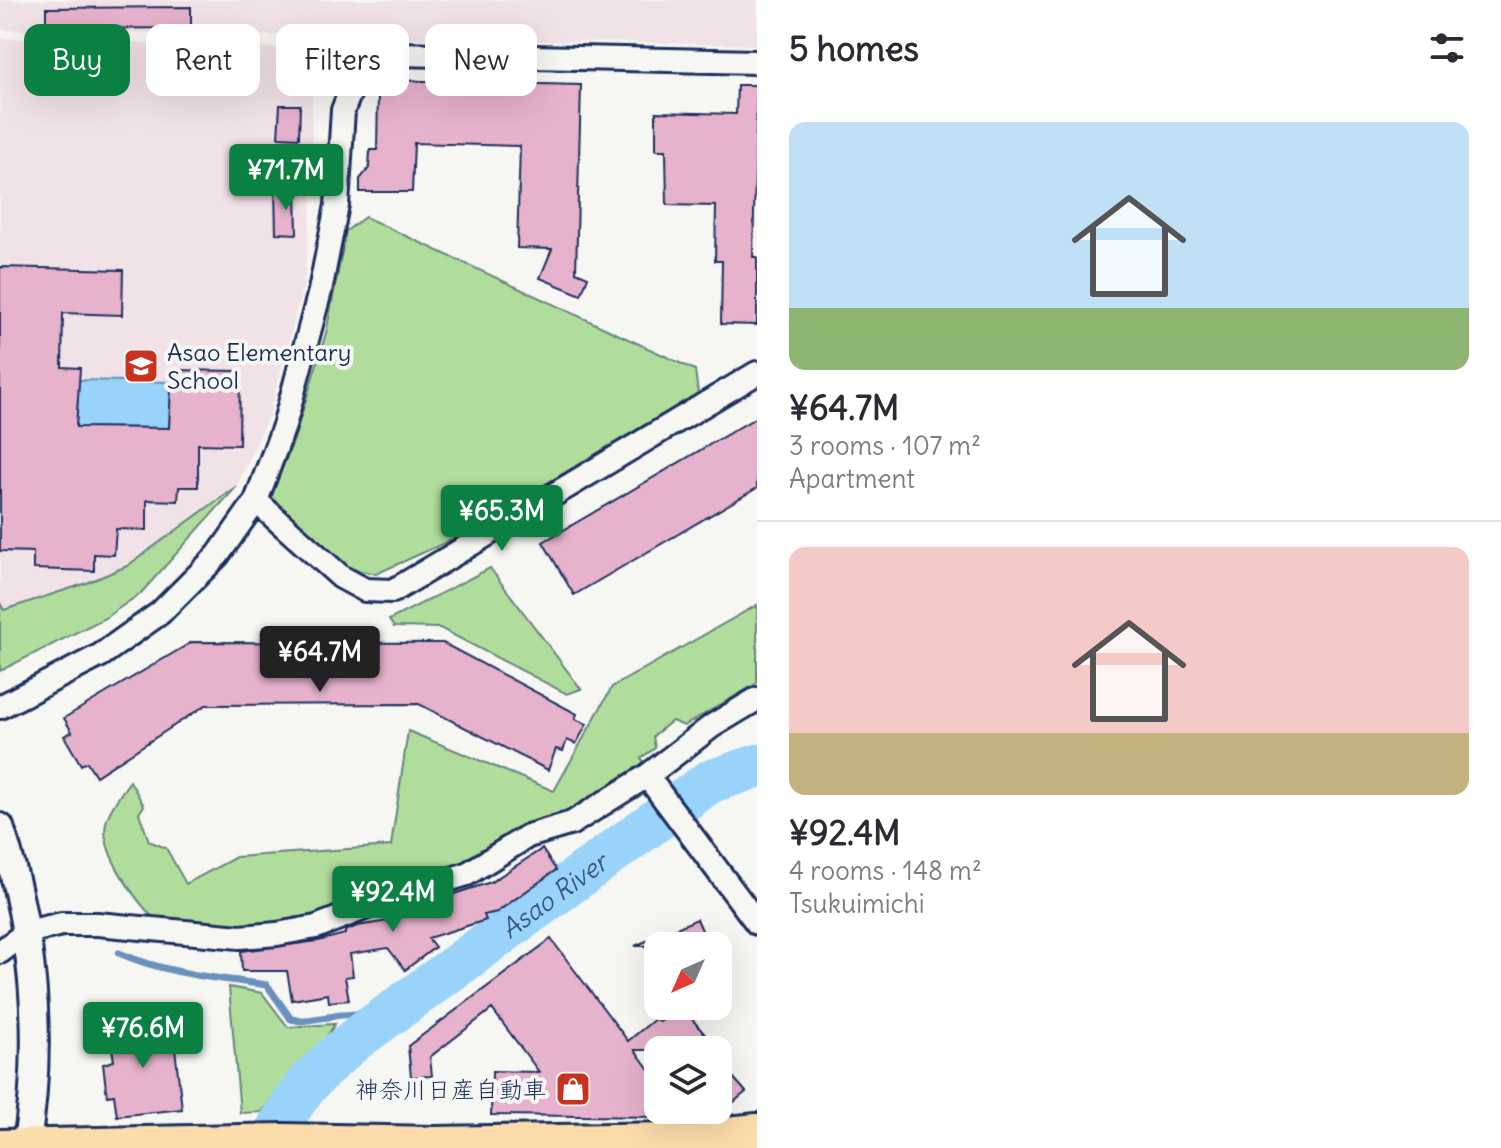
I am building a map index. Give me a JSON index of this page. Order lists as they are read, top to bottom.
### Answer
{
  "water": ["Asao River"],
  "places": {
    "school or university": ["Asao Elementary School"],
    "shop": ["神奈川日産自動車"]
  },
  "north": "bottom left",
  "page": {
    "heading": "5 homes",
    "chip": [
      "Buy",
      "Rent",
      "Filters",
      "New"
    ],
    "list": [
      {
        "name": "¥64.7M",
        "note": "3 rooms · 107 m² · Apartment"
      },
      {
        "name": "¥92.4M",
        "note": "4 rooms · 148 m² · Tsukuimichi"
      }
    ],
    "price": [
      "¥71.7M",
      "¥65.3M",
      "¥64.7M",
      "¥92.4M",
      "¥76.6M"
    ]
  }
}
